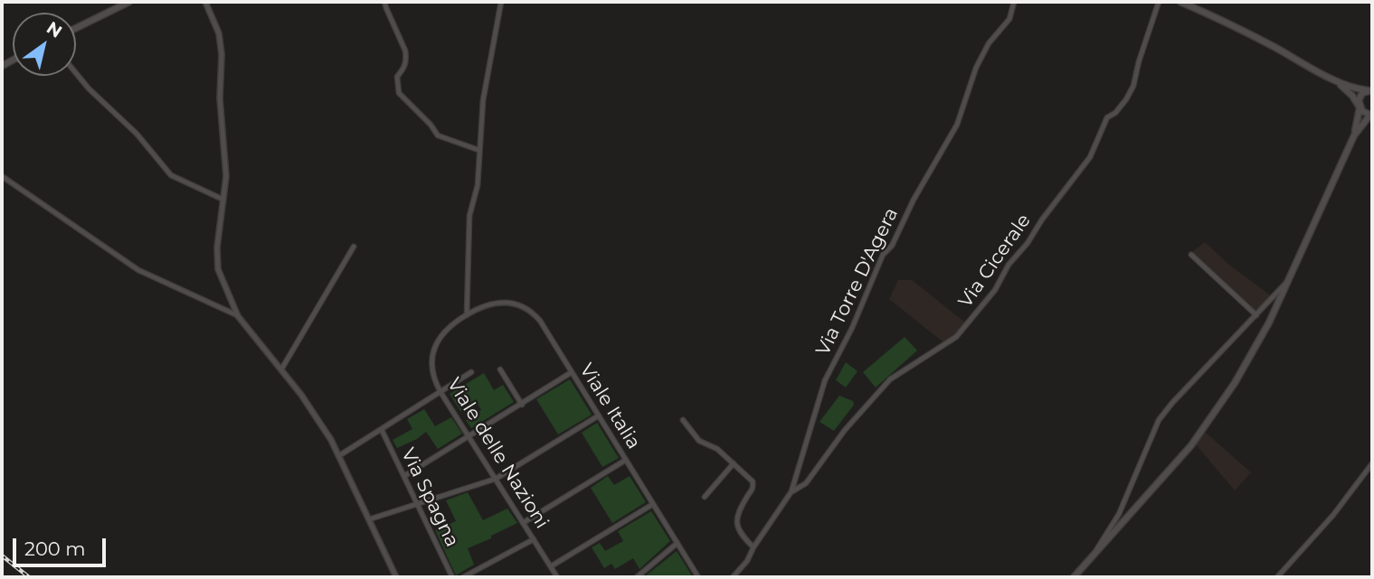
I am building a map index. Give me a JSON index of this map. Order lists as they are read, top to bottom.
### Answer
{
  "streets": {
    "street": [
      "Via Cicerale",
      "Via Torre D'Agera",
      "Viale Italia",
      "Viale delle Nazioni",
      "Via Spagna"
    ]
  },
  "crossings": [
    ["Via Cicerale", "Via Torre D'Agera"],
    ["Viale Italia", "Viale delle Nazioni"]
  ],
  "scale_bar": "200 m",
  "north": "top right"
}
